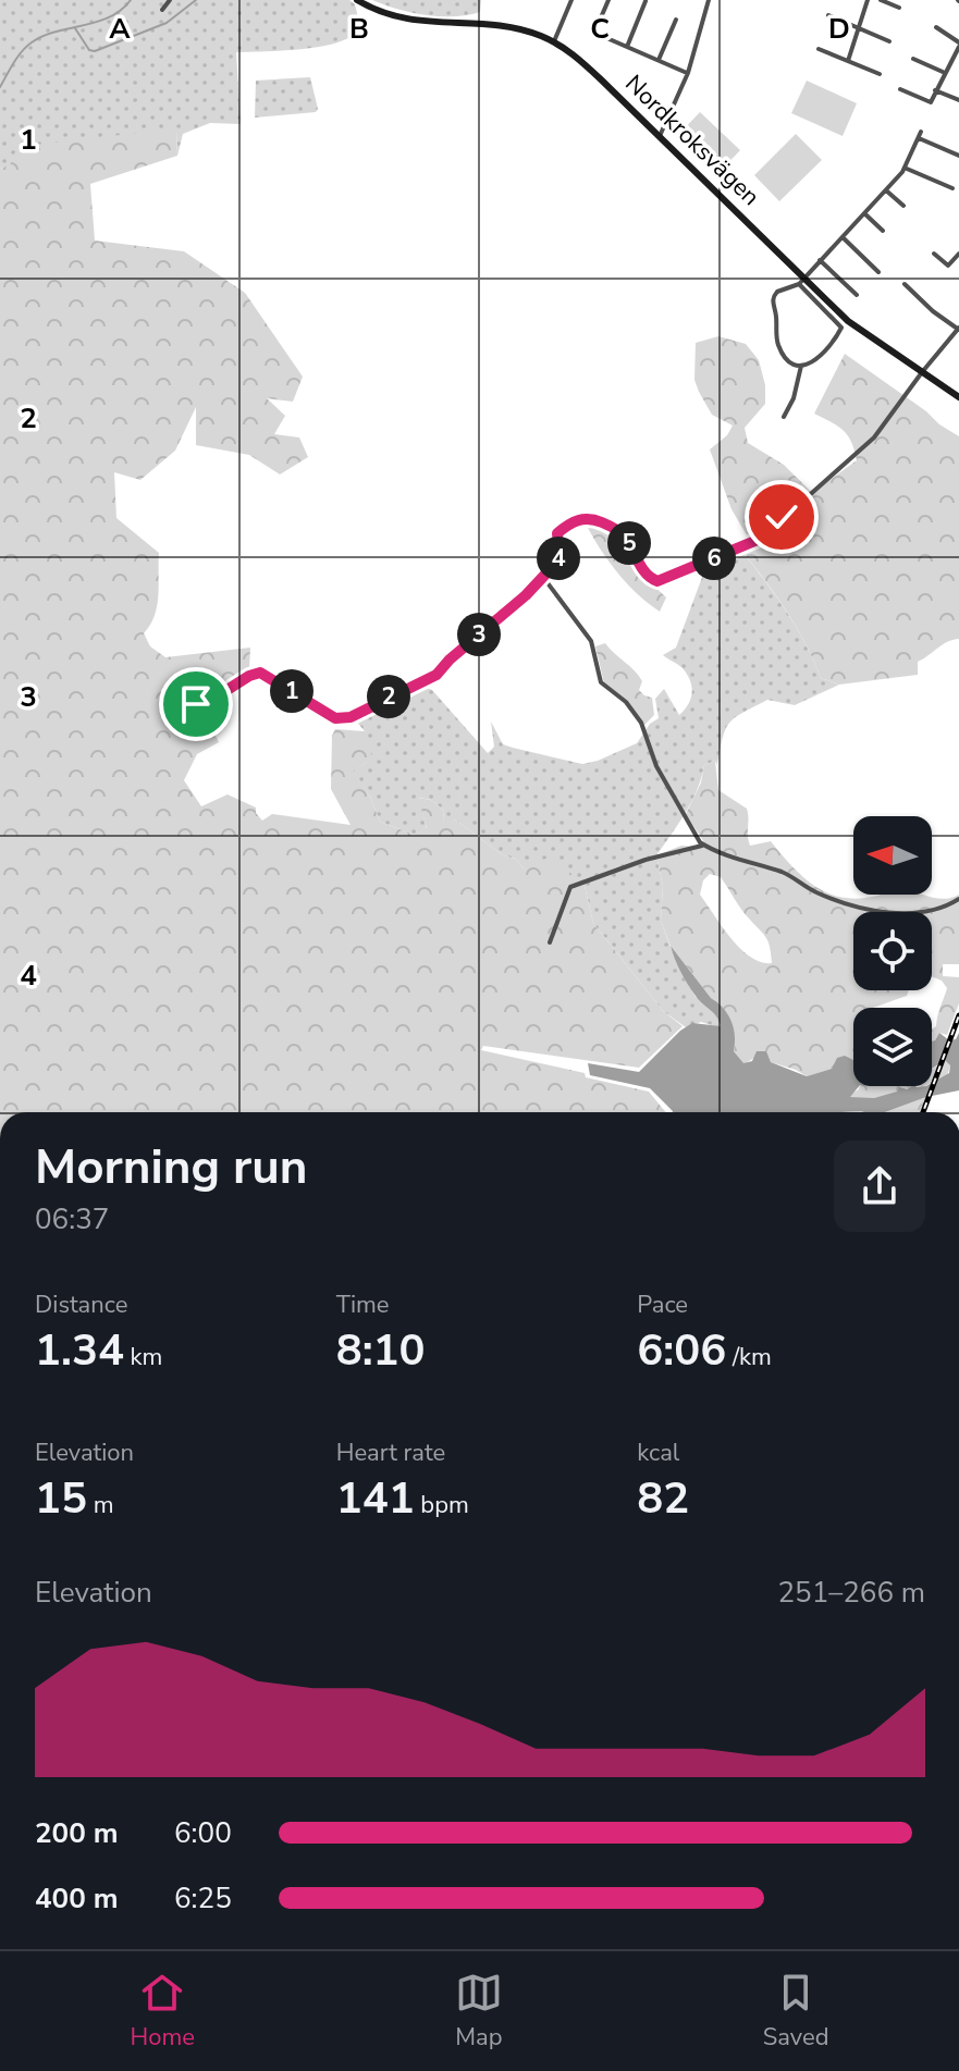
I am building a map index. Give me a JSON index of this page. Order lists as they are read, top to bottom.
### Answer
{
  "streets": {
    "street": ["Nordkroksvägen"]
  },
  "north": "left",
  "page": {
    "pins": [
      "5",
      "4",
      "6",
      "3",
      "1",
      "2"
    ],
    "heading": ["Morning run", "06:37"],
    "stats": [
      ["Distance", "1.34 km"],
      ["Time", "8:10"],
      ["Pace", "6:06 /km"],
      ["Elevation", "15 m"],
      ["Heart rate", "141 bpm"],
      ["kcal", "82"]
    ],
    "chart": ["Elevation", "251–266 m"],
    "list": [
      {
        "name": "200 m",
        "note": "6:00"
      },
      {
        "name": "400 m",
        "note": "6:25"
      }
    ],
    "tabs": ["Home", "Map", "Saved"]
  },
  "grid": {
    "columns": [
      "A",
      "B",
      "C",
      "D"
    ],
    "rows": [
      "1",
      "2",
      "3",
      "4"
    ]
  }
}
